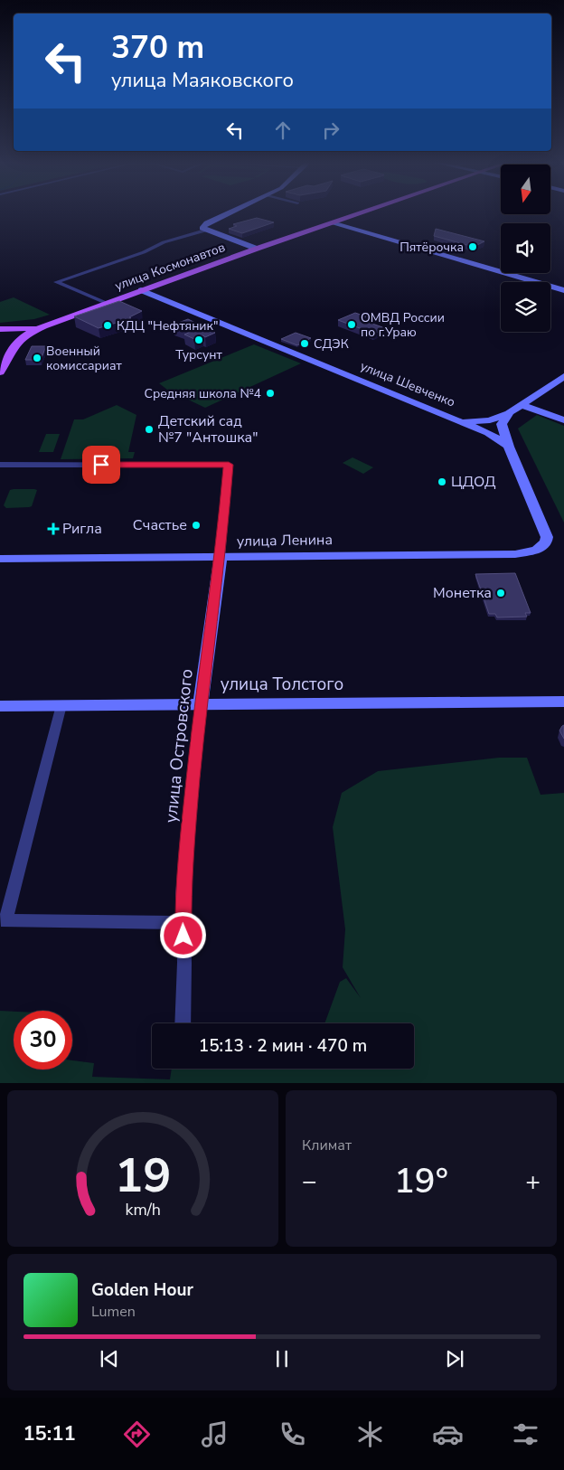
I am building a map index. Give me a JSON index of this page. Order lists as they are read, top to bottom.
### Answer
{
  "streets": {
    "main road": [
      "улица Космонавтов",
      "улица Шевченко",
      "улица Ленина",
      "улица Толстого",
      "улица Островского"
    ]
  },
  "crossings": [
    ["улица Космонавтов", "улица Шевченко"],
    ["улица Шевченко", "улица Ленина"],
    ["улица Ленина", "улица Островского"],
    ["улица Толстого", "улица Островского"]
  ],
  "places": {
    "other": [
      "Пятёрочка",
      "ОМВД России по г.Ураю",
      "КДЦ \"Нефтяник\"",
      "Турсунт",
      "СДЭК",
      "Военный комиссариат",
      "Средняя школа №4",
      "Детский сад №7 \"Антошка\"",
      "ЦДОД",
      "Счастье",
      "Монетка"
    ],
    "health": ["Ригла"]
  },
  "north": "bottom",
  "page": {
    "turn": ["370 m", "улица Маяковского"],
    "limit": "30",
    "trip": "15:13 · 2 мин · 470 m",
    "tile": "Климат",
    "heat": ["−", "19°", "+"],
    "song": ["Golden Hour", "Lumen"],
    "tabs": "15:11",
    "gauge": ["19", "km/h"]
  }
}
